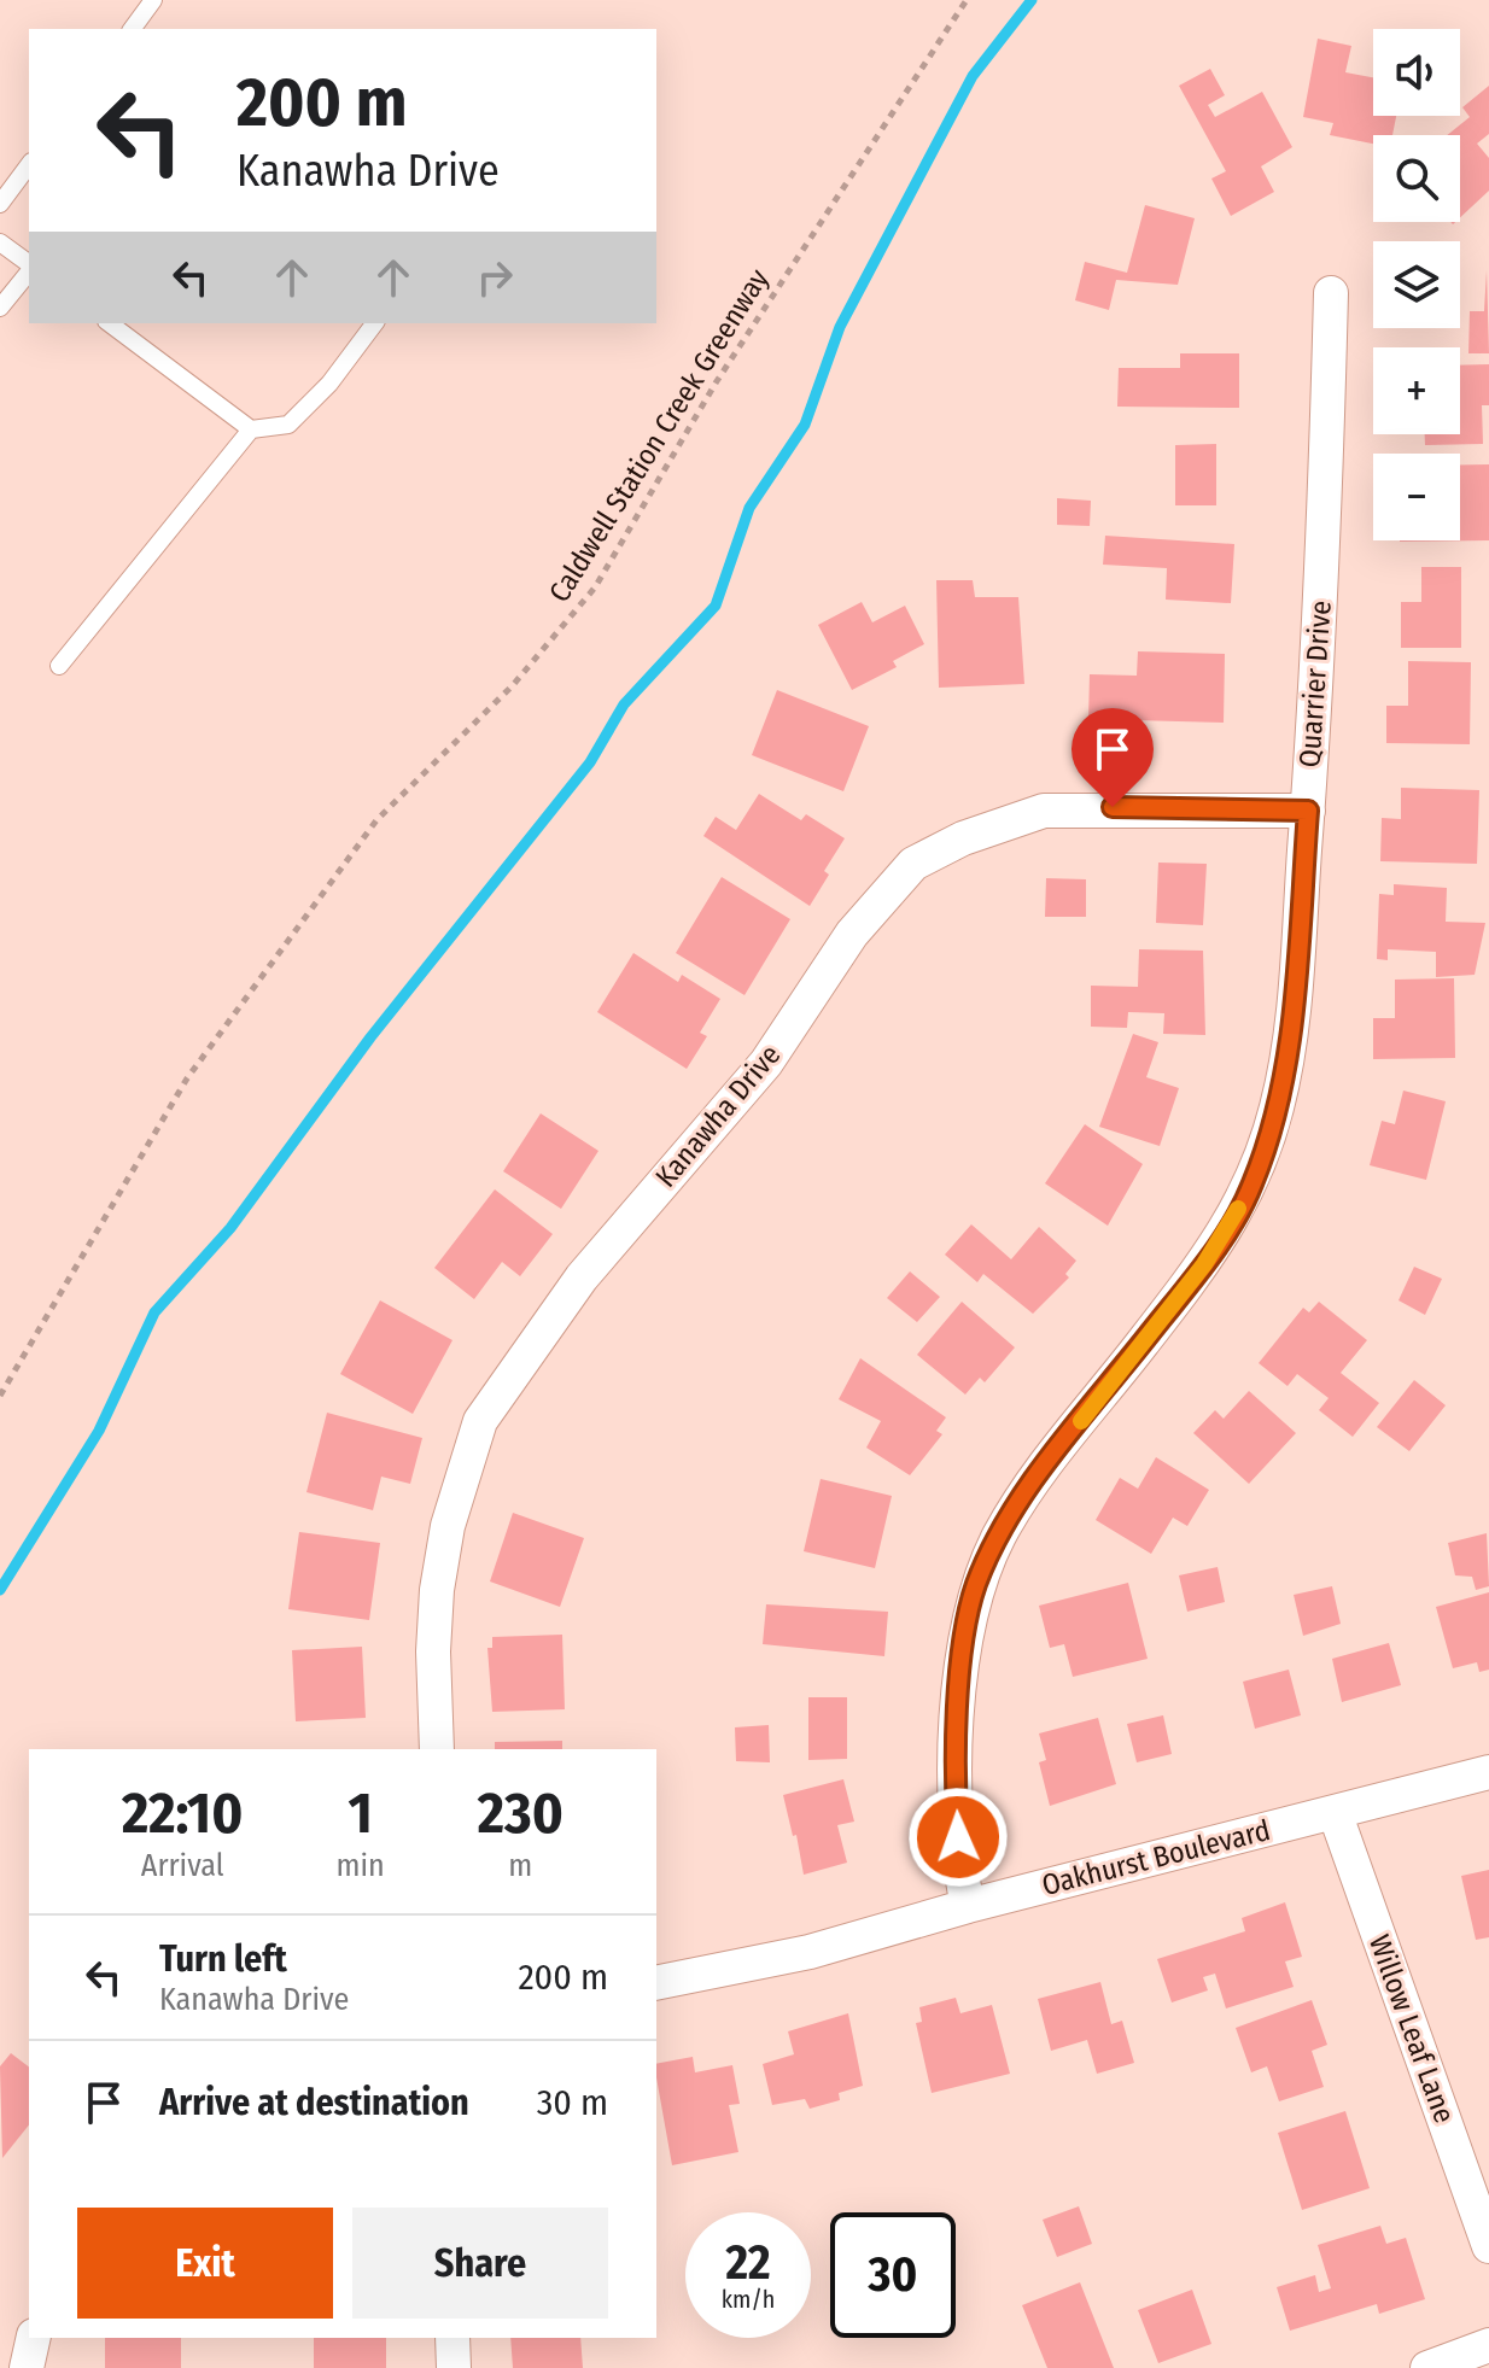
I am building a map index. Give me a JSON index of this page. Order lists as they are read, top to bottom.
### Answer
{
  "streets": {
    "street": [
      "Quarrier Drive",
      "Kanawha Drive",
      "Oakhurst Boulevard",
      "Willow Leaf Lane"
    ],
    "path": ["Caldwell Station Creek Greenway"]
  },
  "crossings": [
    ["Quarrier Drive", "Kanawha Drive"],
    ["Quarrier Drive", "Oakhurst Boulevard"],
    ["Oakhurst Boulevard", "Willow Leaf Lane"]
  ],
  "page": {
    "map_buttons": ["+", "−"],
    "turn": ["200 m", "Kanawha Drive"],
    "eta": [
      "22:10",
      "Arrival",
      "1",
      "min",
      "230",
      "m"
    ],
    "list": [
      {
        "name": "Turn left",
        "note": "Kanawha Drive",
        "value": "200 m"
      },
      {
        "name": "Arrive at destination",
        "value": "30 m"
      }
    ],
    "buttons": ["Exit", "Share"],
    "speed": "22 km/h",
    "limit": "30"
  }
}
